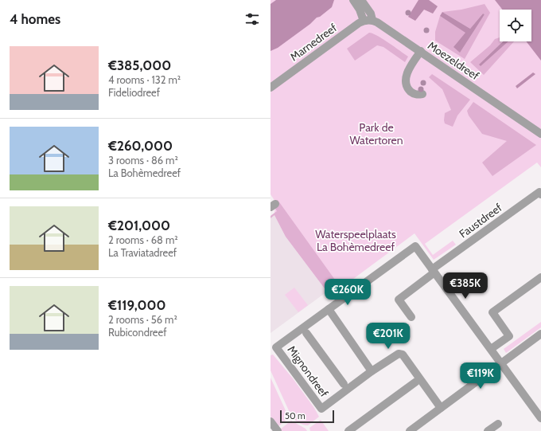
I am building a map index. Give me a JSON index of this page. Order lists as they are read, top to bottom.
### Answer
{
  "streets": {
    "street": [
      "Marnedreef",
      "Moezeldreef",
      "Faustdreef",
      "Mignondreef"
    ]
  },
  "crossings": [
    ["Marnedreef", "Moezeldreef"]
  ],
  "parks": ["Park de Watertoren", "Waterspeelplaats La Bohèmedreef"],
  "scale_bar": "50 m",
  "page": {
    "heading": "4 homes",
    "list": [
      {
        "name": "€385,000",
        "note": "4 rooms · 132 m² · Fideliodreef"
      },
      {
        "name": "€260,000",
        "note": "3 rooms · 86 m² · La Bohèmedreef"
      },
      {
        "name": "€201,000",
        "note": "2 rooms · 68 m² · La Traviatadreef"
      },
      {
        "name": "€119,000",
        "note": "2 rooms · 56 m² · Rubicondreef"
      }
    ],
    "price": [
      "€385K",
      "€260K",
      "€201K",
      "€119K"
    ],
    "scale": "50 m"
  }
}
